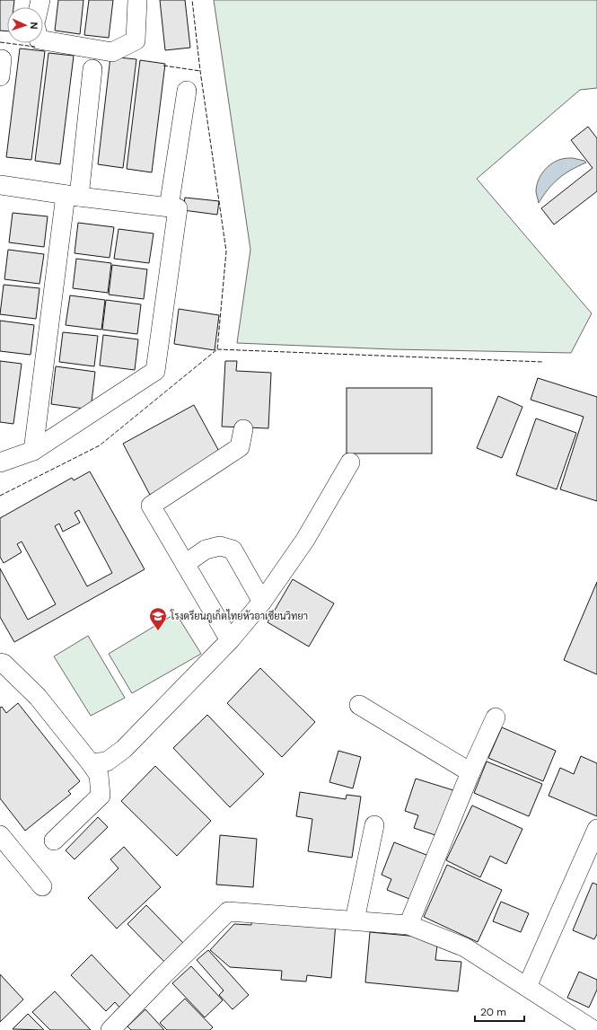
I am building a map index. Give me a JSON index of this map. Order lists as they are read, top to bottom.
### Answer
{
  "places": {
    "school or university": ["โรงดรียนภูเก็ตไทยหัวอาเซียนวิทยา"]
  },
  "scale_bar": "20 m",
  "north": "right"
}
